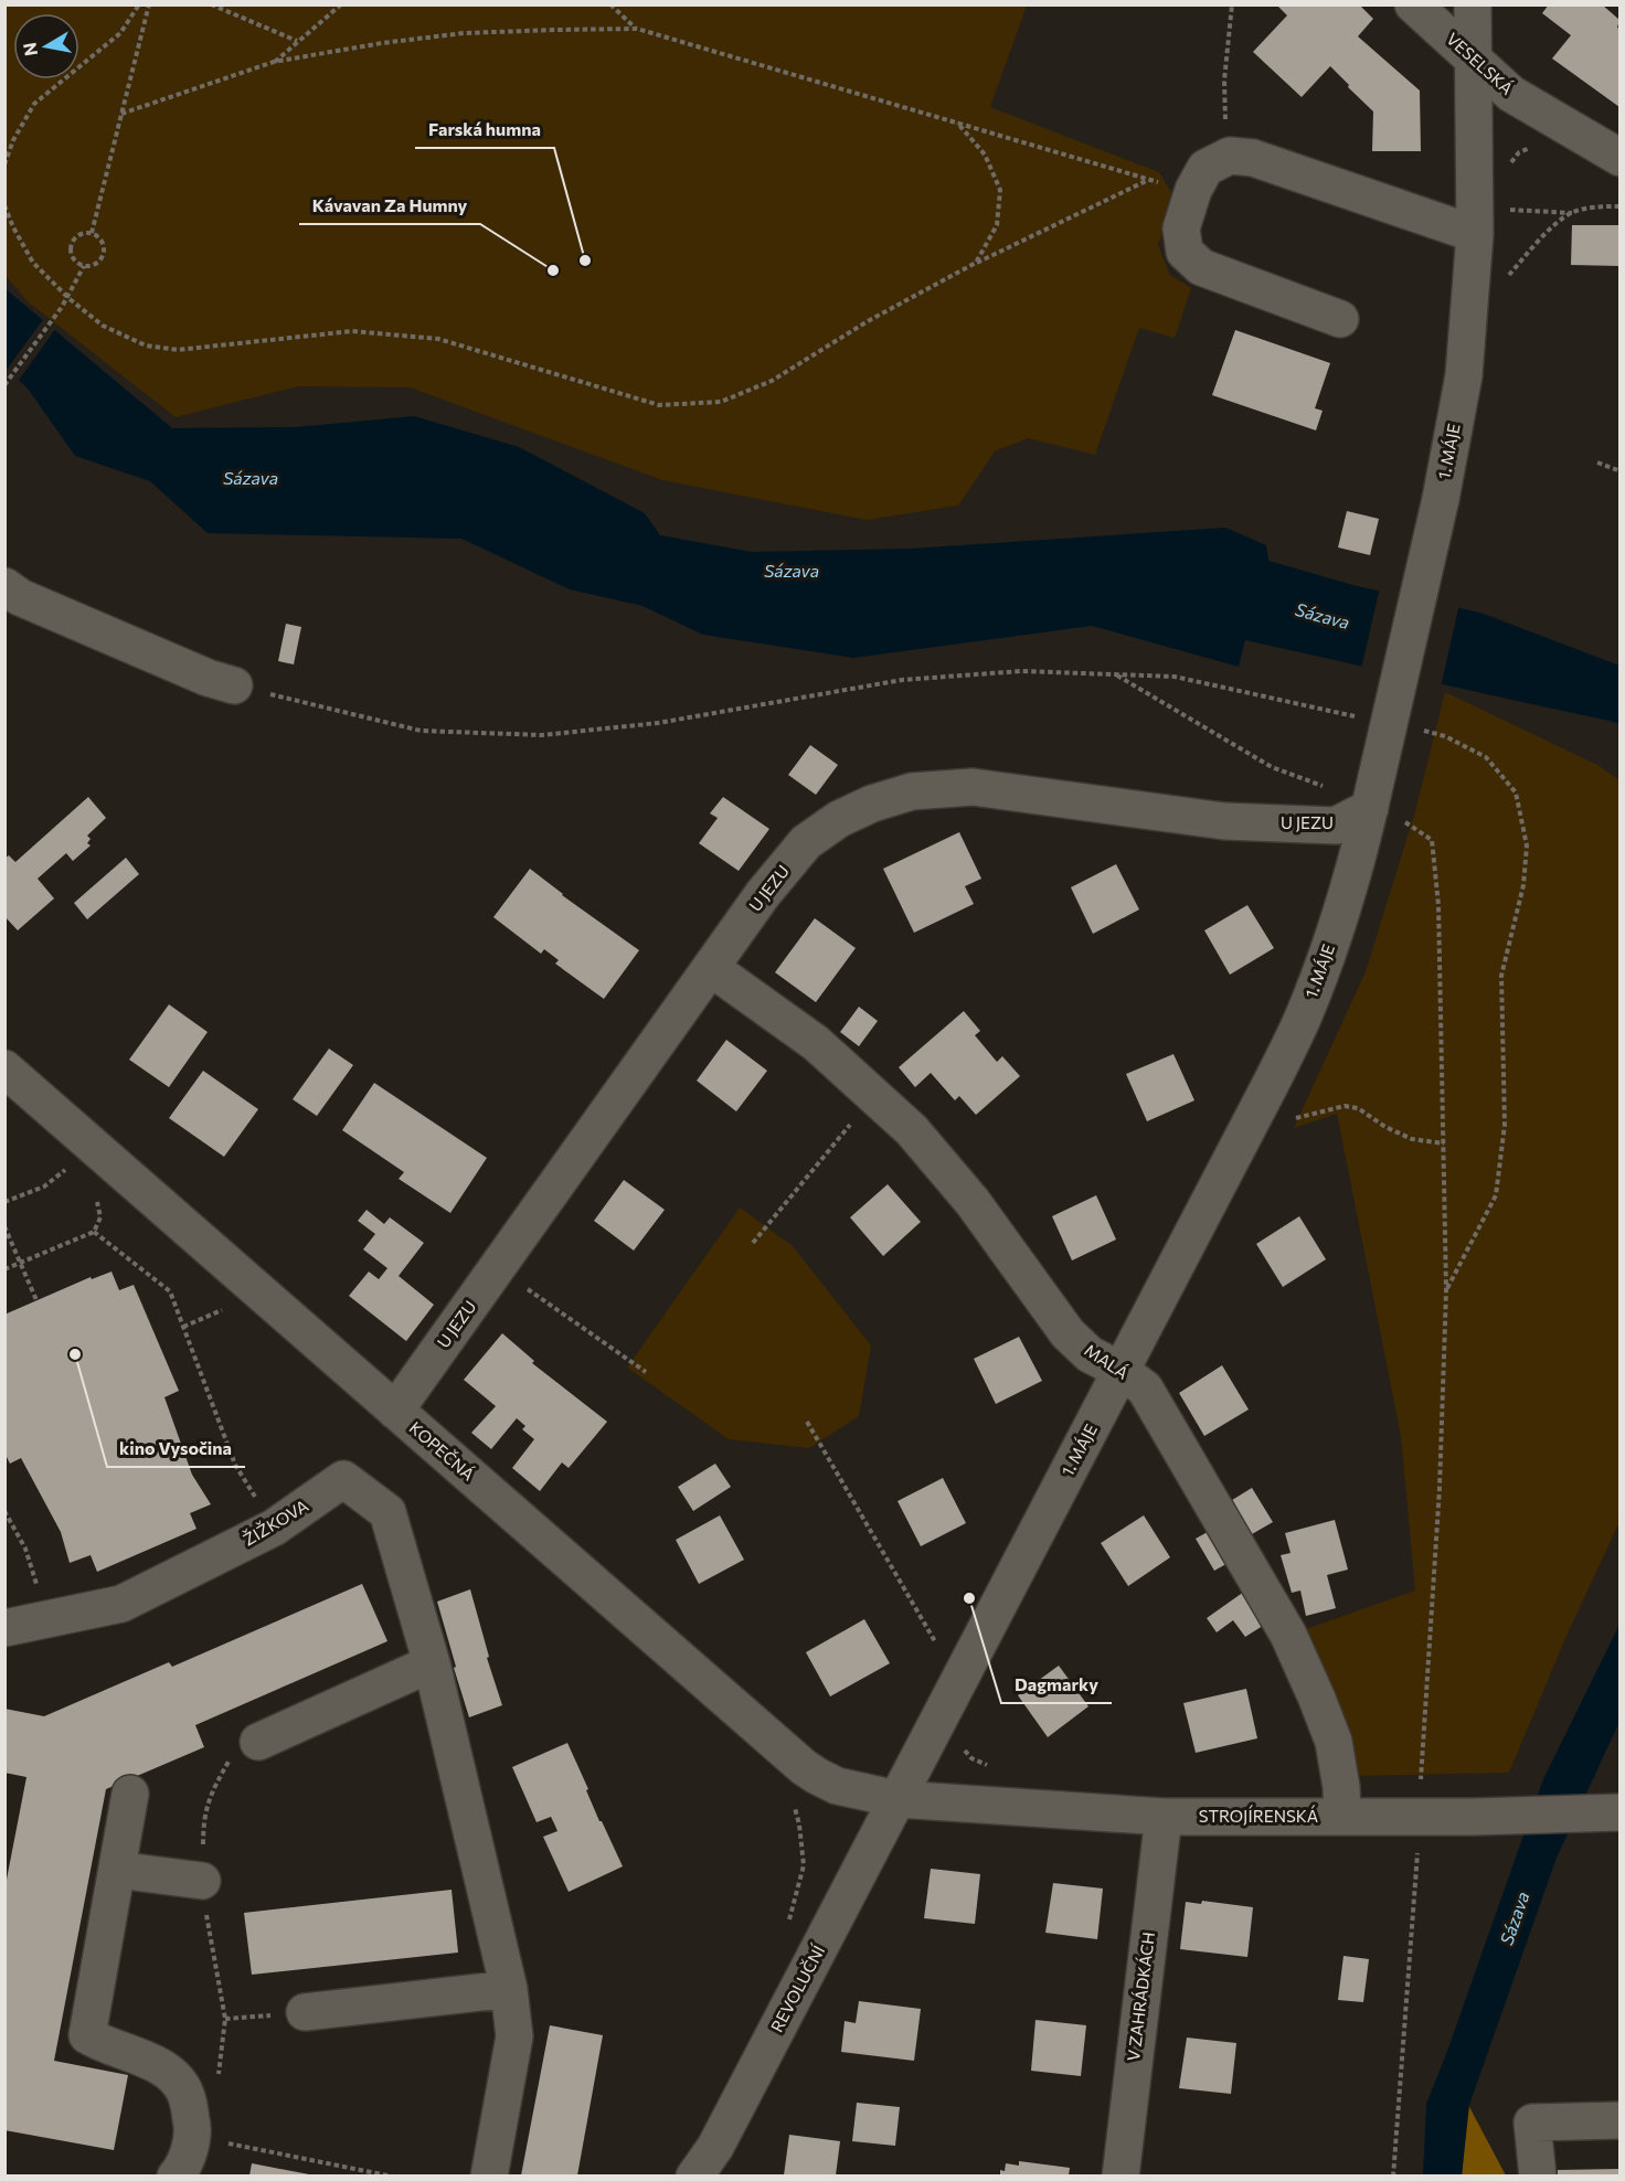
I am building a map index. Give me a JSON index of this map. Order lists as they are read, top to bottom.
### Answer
{
  "streets": {
    "street": [
      "VESELSKÁ",
      "1. MÁJE",
      "U JEZU",
      "MALÁ",
      "KOPEČNÁ",
      "ŽIŽKOVA",
      "STROJÍRENSKÁ",
      "REVOLUČNÍ",
      "V ZAHRÁDKÁCH"
    ]
  },
  "crossings": [
    ["VESELSKÁ", "1. MÁJE"],
    ["1. MÁJE", "U JEZU"],
    ["1. MÁJE", "MALÁ"],
    ["1. MÁJE", "KOPEČNÁ"],
    ["1. MÁJE", "STROJÍRENSKÁ"],
    ["1. MÁJE", "REVOLUČNÍ"],
    ["U JEZU", "MALÁ"],
    ["U JEZU", "KOPEČNÁ"],
    ["MALÁ", "STROJÍRENSKÁ"],
    ["KOPEČNÁ", "STROJÍRENSKÁ"],
    ["KOPEČNÁ", "REVOLUČNÍ"],
    ["STROJÍRENSKÁ", "REVOLUČNÍ"],
    ["STROJÍRENSKÁ", "V ZAHRÁDKÁCH"]
  ],
  "water": ["Sázava"],
  "places": [
    "Farská humna",
    "Kávavan Za Humny",
    "kino Vysočina",
    "Dagmarky"
  ],
  "north": "left"
}
